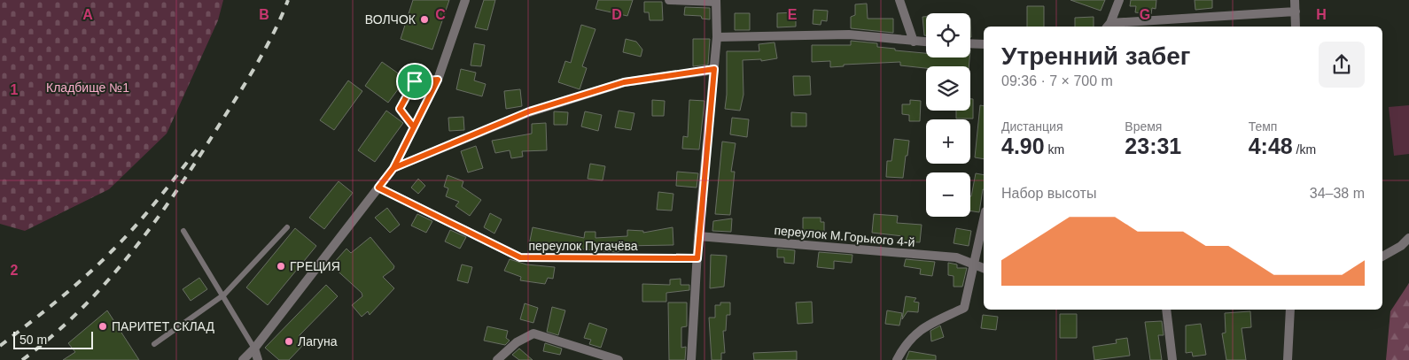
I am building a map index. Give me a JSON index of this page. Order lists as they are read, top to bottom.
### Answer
{
  "streets": {
    "street": ["переулок М.Горького 4-й", "переулок Пугачёва"]
  },
  "parks": ["Кладбище №1"],
  "places": [
    "ВОЛЧОК",
    "ГРЕЦИЯ",
    "ПАРИТЕТ СКЛАД",
    "Лагуна"
  ],
  "scale_bar": "50 m",
  "page": {
    "map_buttons": ["+", "−"],
    "heading": ["Утренний забег", "09:36 · 7 × 700 m"],
    "stats": [
      ["Дистанция", "4.90 km"],
      ["Время", "23:31"],
      ["Темп", "4:48 /km"]
    ],
    "chart": ["Набор высоты", "34–38 m"],
    "scale": "50 m"
  },
  "grid": {
    "columns": [
      "A",
      "B",
      "C",
      "D",
      "E",
      "G",
      "H"
    ],
    "rows": ["1", "2"]
  }
}
